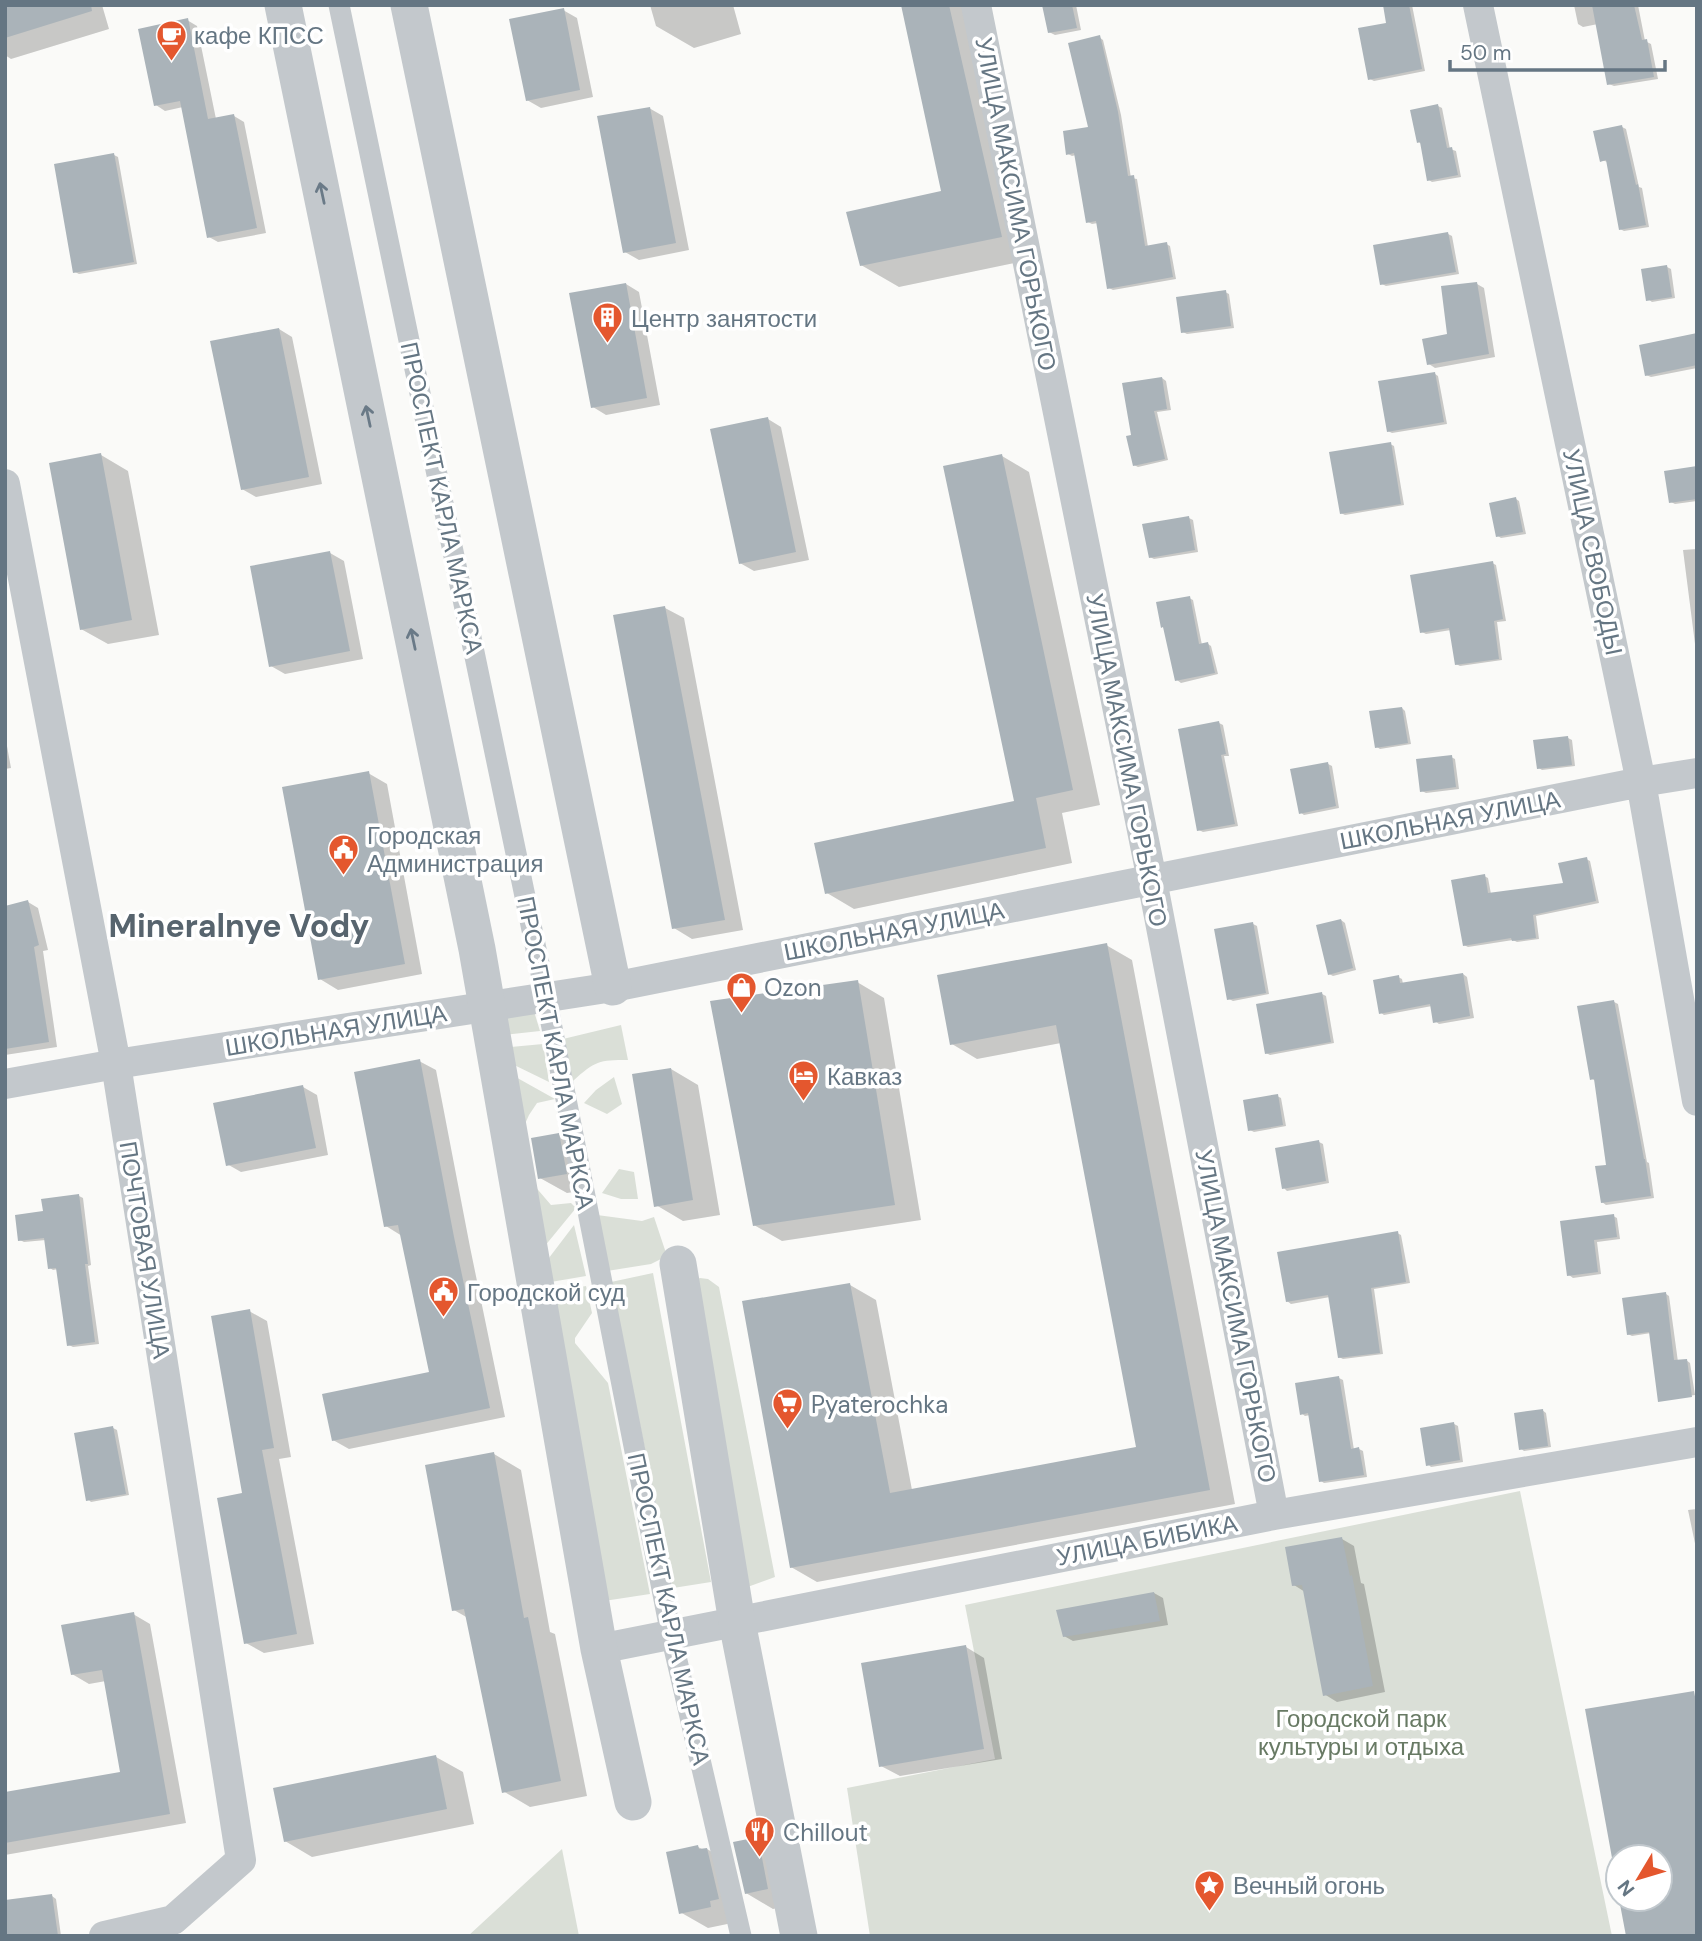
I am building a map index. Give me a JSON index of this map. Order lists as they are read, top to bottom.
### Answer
{
  "streets": {
    "street": [
      "УЛИЦА МАКСИМА ГОРЬКОГО",
      "ПРОСПЕКТ КАРЛА МАРКСА",
      "УЛИЦА СВОБОДЫ",
      "ШКОЛЬНАЯ УЛИЦА",
      "ПОЧТОВАЯ УЛИЦА",
      "УЛИЦА БИБИКА"
    ]
  },
  "crossings": [
    ["УЛИЦА МАКСИМА ГОРЬКОГО", "ШКОЛЬНАЯ УЛИЦА"],
    ["УЛИЦА МАКСИМА ГОРЬКОГО", "УЛИЦА БИБИКА"],
    ["ПРОСПЕКТ КАРЛА МАРКСА", "ШКОЛЬНАЯ УЛИЦА"],
    ["ПРОСПЕКТ КАРЛА МАРКСА", "УЛИЦА БИБИКА"],
    ["УЛИЦА СВОБОДЫ", "ШКОЛЬНАЯ УЛИЦА"],
    ["ШКОЛЬНАЯ УЛИЦА", "ПОЧТОВАЯ УЛИЦА"]
  ],
  "districts": ["Mineralnye Vody"],
  "parks": ["Городской парк культуры и отдыха"],
  "places": {
    "cafe": ["кафе КПСС"],
    "building": ["Центр занятости"],
    "public building": ["Городская Администрация", "Городской суд"],
    "shop": ["Ozon"],
    "hotel": ["Кавказ"],
    "supermarket": ["Pyaterochka"],
    "restaurant": ["Chillout"],
    "place": ["Вечный огонь"]
  },
  "scale_bar": "50 m",
  "north": "bottom left"
}
